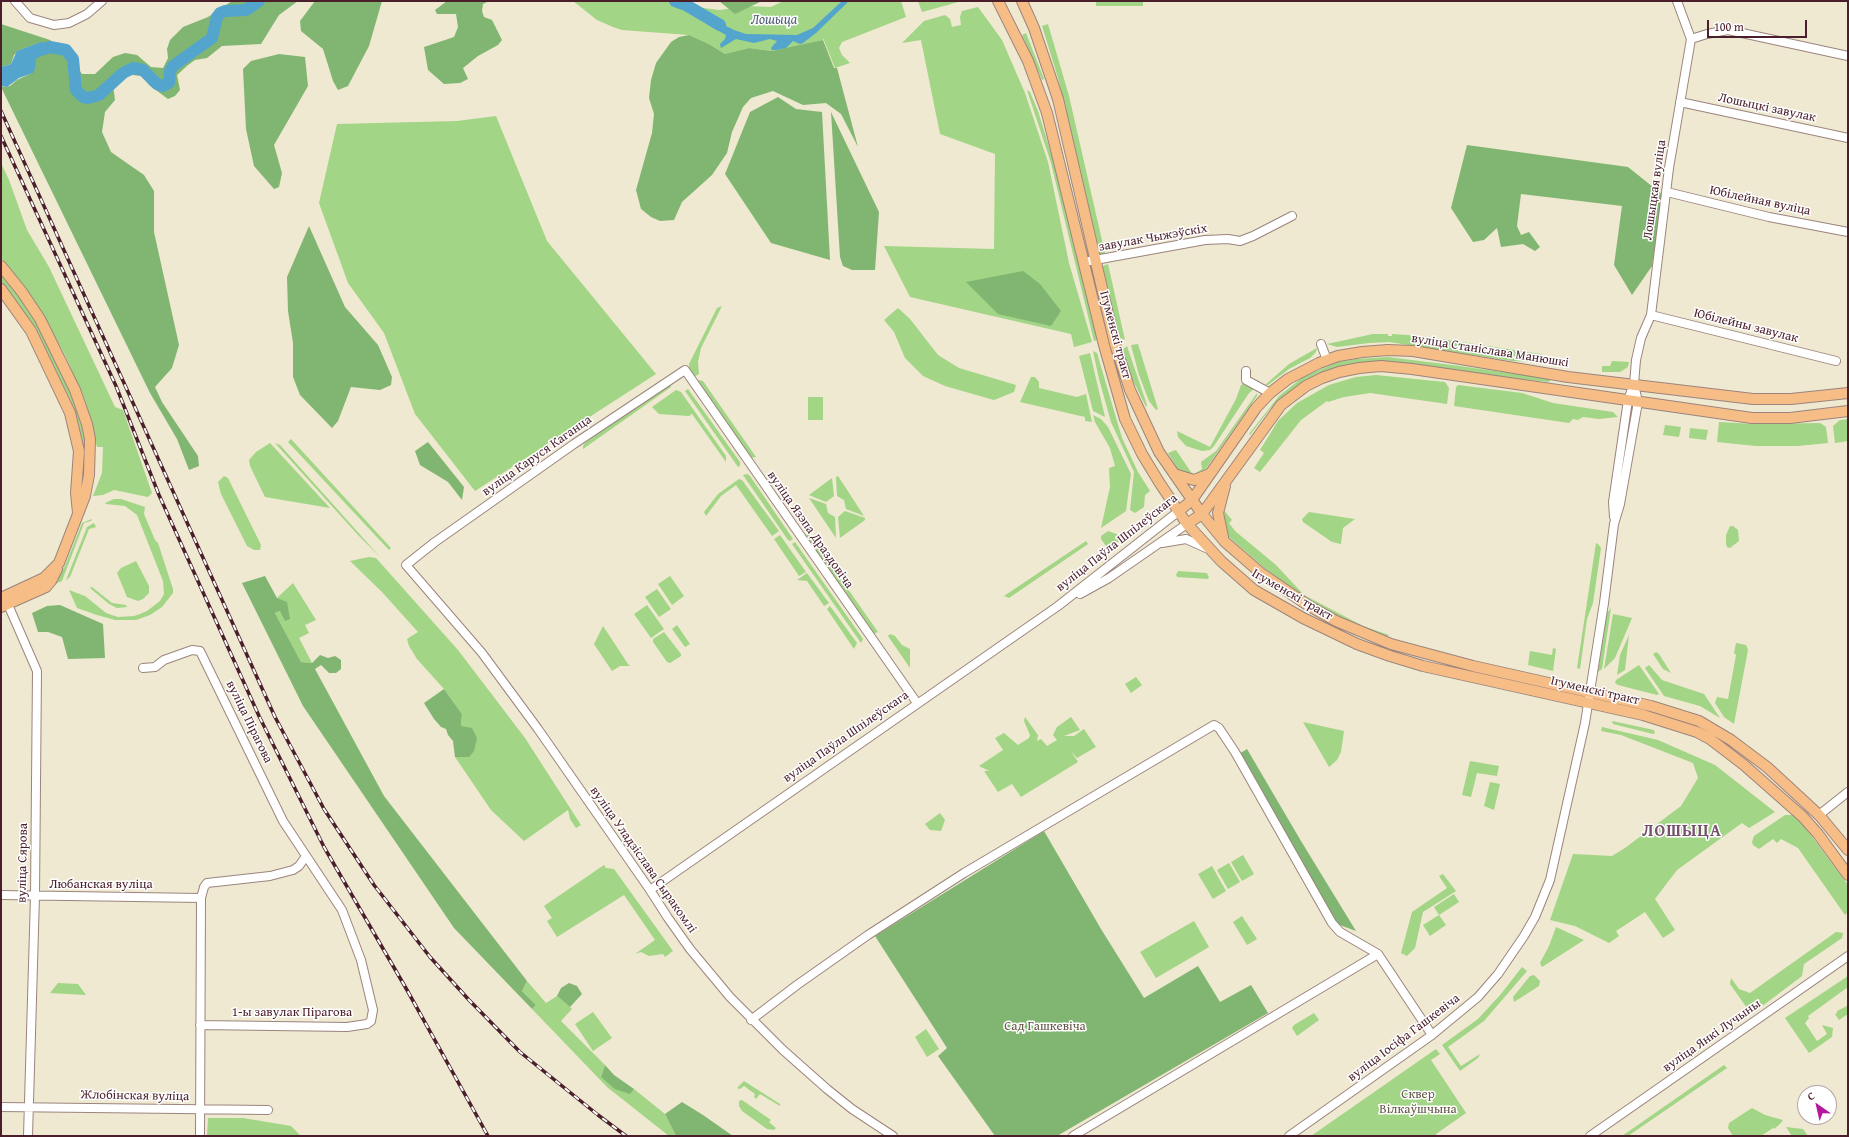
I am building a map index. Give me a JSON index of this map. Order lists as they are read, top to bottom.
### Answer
{
  "streets": {
    "main road": ["Ігуменскі тракт", "вуліца Станіслава Манюшкі", "вуліца Паўла Шпілеўскага"],
    "street": [
      "Лошыцкі завулак",
      "Лошыцкая вуліца",
      "Юбілейная вуліца",
      "завулак Чыжэўскіх",
      "Юбілейны завулак",
      "вуліца Каруся Каганца",
      "вуліца Язэпа Драздовіча",
      "вуліца Пірагова",
      "вуліца Уладзіслава Сыракомлі",
      "вуліца Сярова",
      "Любанская вуліца",
      "1-ы завулак Пірагова",
      "вуліца Янкі Лучыны",
      "вуліца Іосіфа Гашкевіча",
      "Жлобінская вуліца"
    ]
  },
  "crossings": [
    ["Лошыцкі завулак", "Лошыцкая вуліца"],
    ["Лошыцкая вуліца", "Юбілейная вуліца"],
    ["Лошыцкая вуліца", "Юбілейны завулак"],
    ["Лошыцкая вуліца", "вуліца Станіслава Манюшкі"],
    ["Лошыцкая вуліца", "вуліца Іосіфа Гашкевіча"],
    ["завулак Чыжэўскіх", "Ігуменскі тракт"],
    ["Ігуменскі тракт", "вуліца Станіслава Манюшкі"],
    ["Ігуменскі тракт", "вуліца Паўла Шпілеўскага"],
    ["Ігуменскі тракт", "вуліца Іосіфа Гашкевіча"],
    ["вуліца Станіслава Манюшкі", "вуліца Паўла Шпілеўскага"],
    ["вуліца Каруся Каганца", "вуліца Язэпа Драздовіча"],
    ["вуліца Каруся Каганца", "вуліца Уладзіслава Сыракомлі"],
    ["вуліца Язэпа Драздовіча", "вуліца Паўла Шпілеўскага"],
    ["вуліца Паўла Шпілеўскага", "вуліца Уладзіслава Сыракомлі"],
    ["вуліца Пірагова", "1-ы завулак Пірагова"],
    ["вуліца Сярова", "Любанская вуліца"],
    ["вуліца Сярова", "Жлобінская вуліца"]
  ],
  "districts": ["ЛОШЫЦА"],
  "water": ["Лошыца"],
  "parks": ["Сад Гашкевіча", "Сквер Вілкаўшчына"],
  "scale_bar": "100 m",
  "north": "top left"
}
